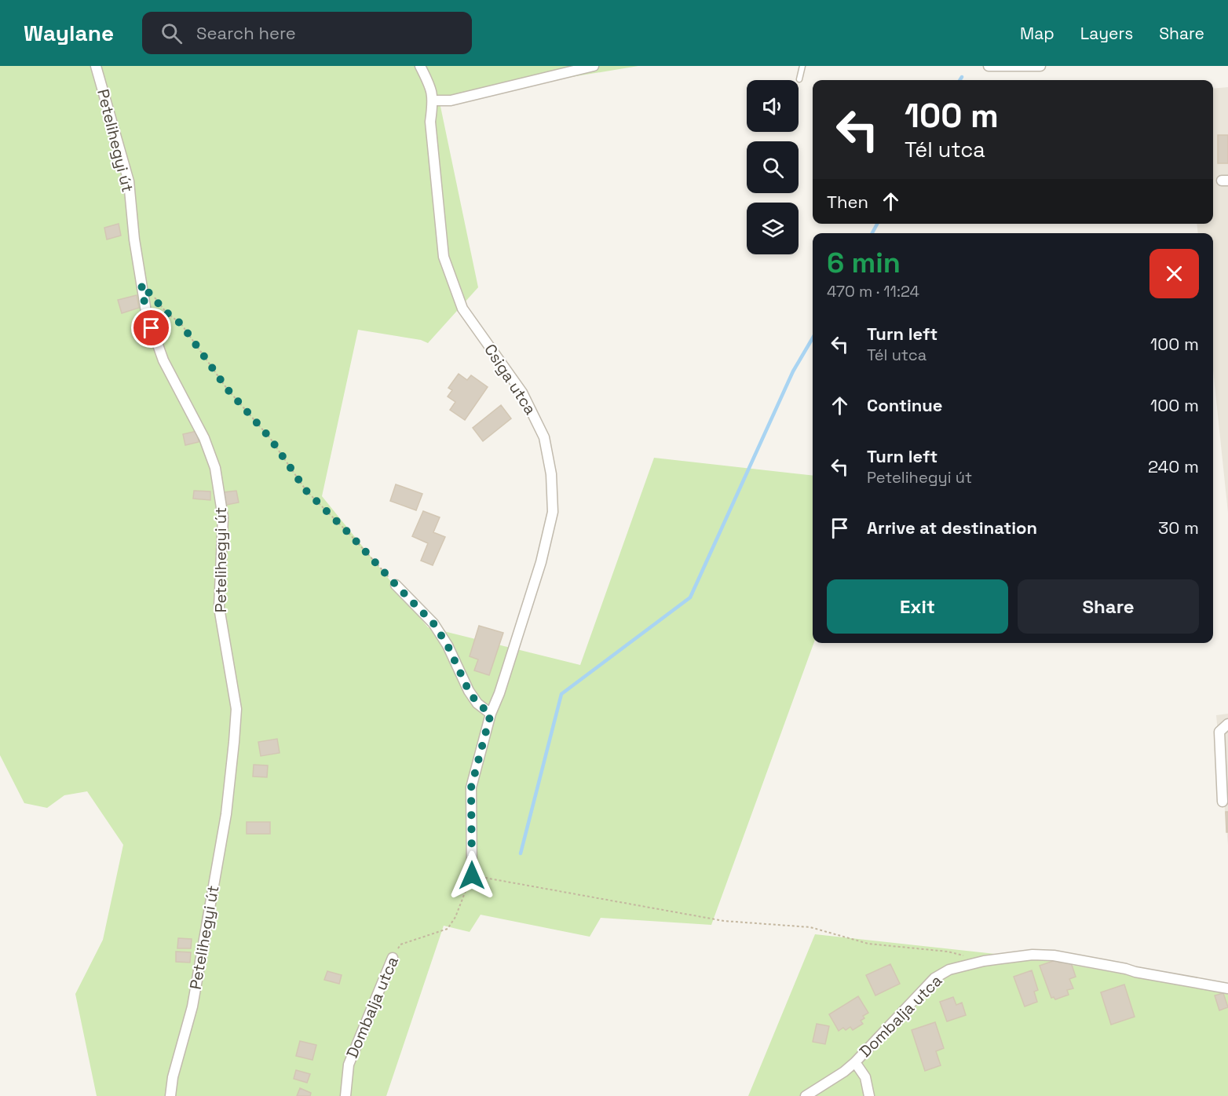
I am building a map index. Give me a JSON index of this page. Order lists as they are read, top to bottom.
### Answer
{
  "streets": {
    "street": ["Petelihegyi út", "Csiga utca", "Dombalja utca"]
  },
  "crossings": [
    ["Csiga utca", "Dombalja utca"]
  ],
  "page": {
    "header": "Waylane",
    "search": "Search here",
    "nav": ["Map", "Layers", "Share"],
    "turn": ["100 m", "Tél utca"],
    "then": "Then",
    "heading": ["6 min", "470 m · 11:24"],
    "list": [
      {
        "name": "Turn left",
        "note": "Tél utca",
        "value": "100 m"
      },
      {
        "name": "Continue",
        "value": "100 m"
      },
      {
        "name": "Turn left",
        "note": "Petelihegyi út",
        "value": "240 m"
      },
      {
        "name": "Arrive at destination",
        "value": "30 m"
      }
    ],
    "buttons": ["Exit", "Share"]
  }
}
